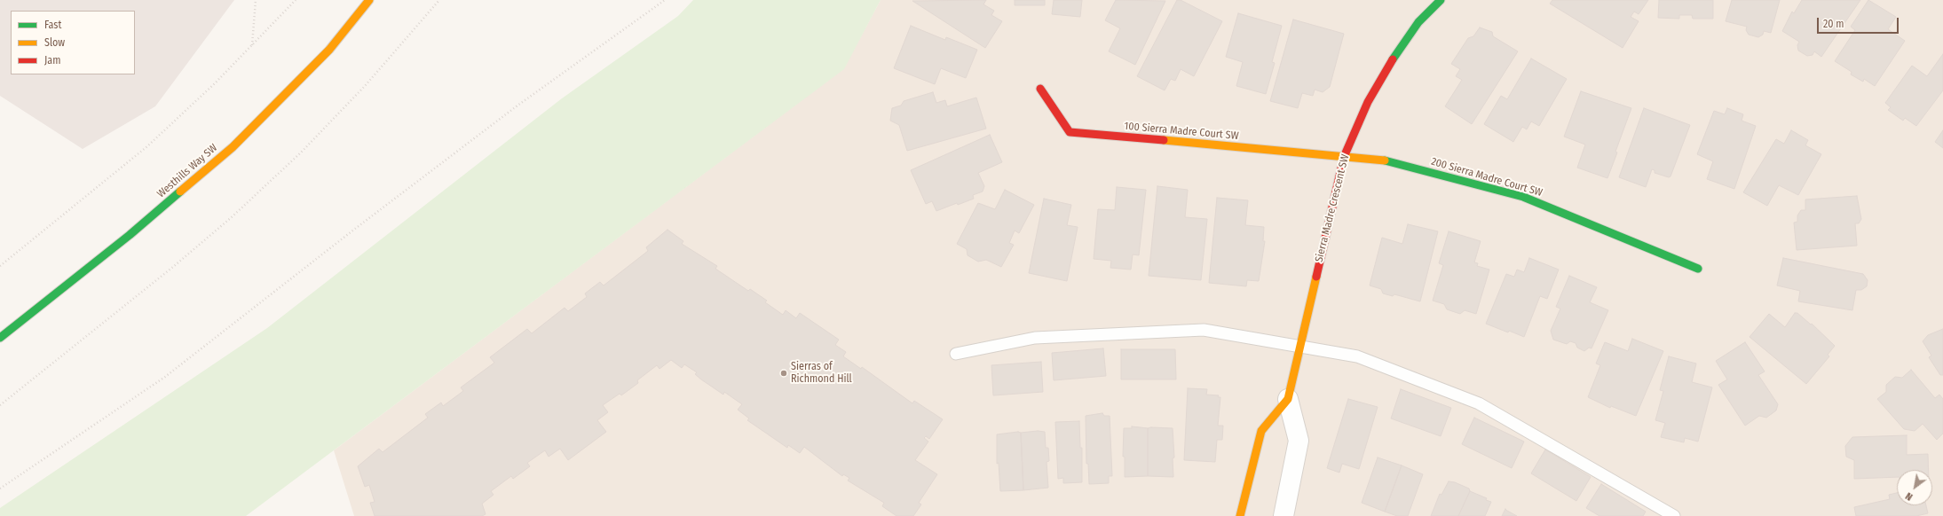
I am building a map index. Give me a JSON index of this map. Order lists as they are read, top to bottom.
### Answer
{
  "streets": {
    "street": [
      "100 Sierra Madre Court SW",
      "Westhills Way SW",
      "200 Sierra Madre Court SW",
      "Sierra Madre Crescent SW"
    ]
  },
  "crossings": [
    ["100 Sierra Madre Court SW", "200 Sierra Madre Court SW"],
    ["100 Sierra Madre Court SW", "Sierra Madre Crescent SW"],
    ["200 Sierra Madre Court SW", "Sierra Madre Crescent SW"]
  ],
  "places": ["Sierras of Richmond Hill"],
  "legend": ["Fast", "Slow", "Jam"],
  "scale_bar": "20 m",
  "north": "bottom left"
}
